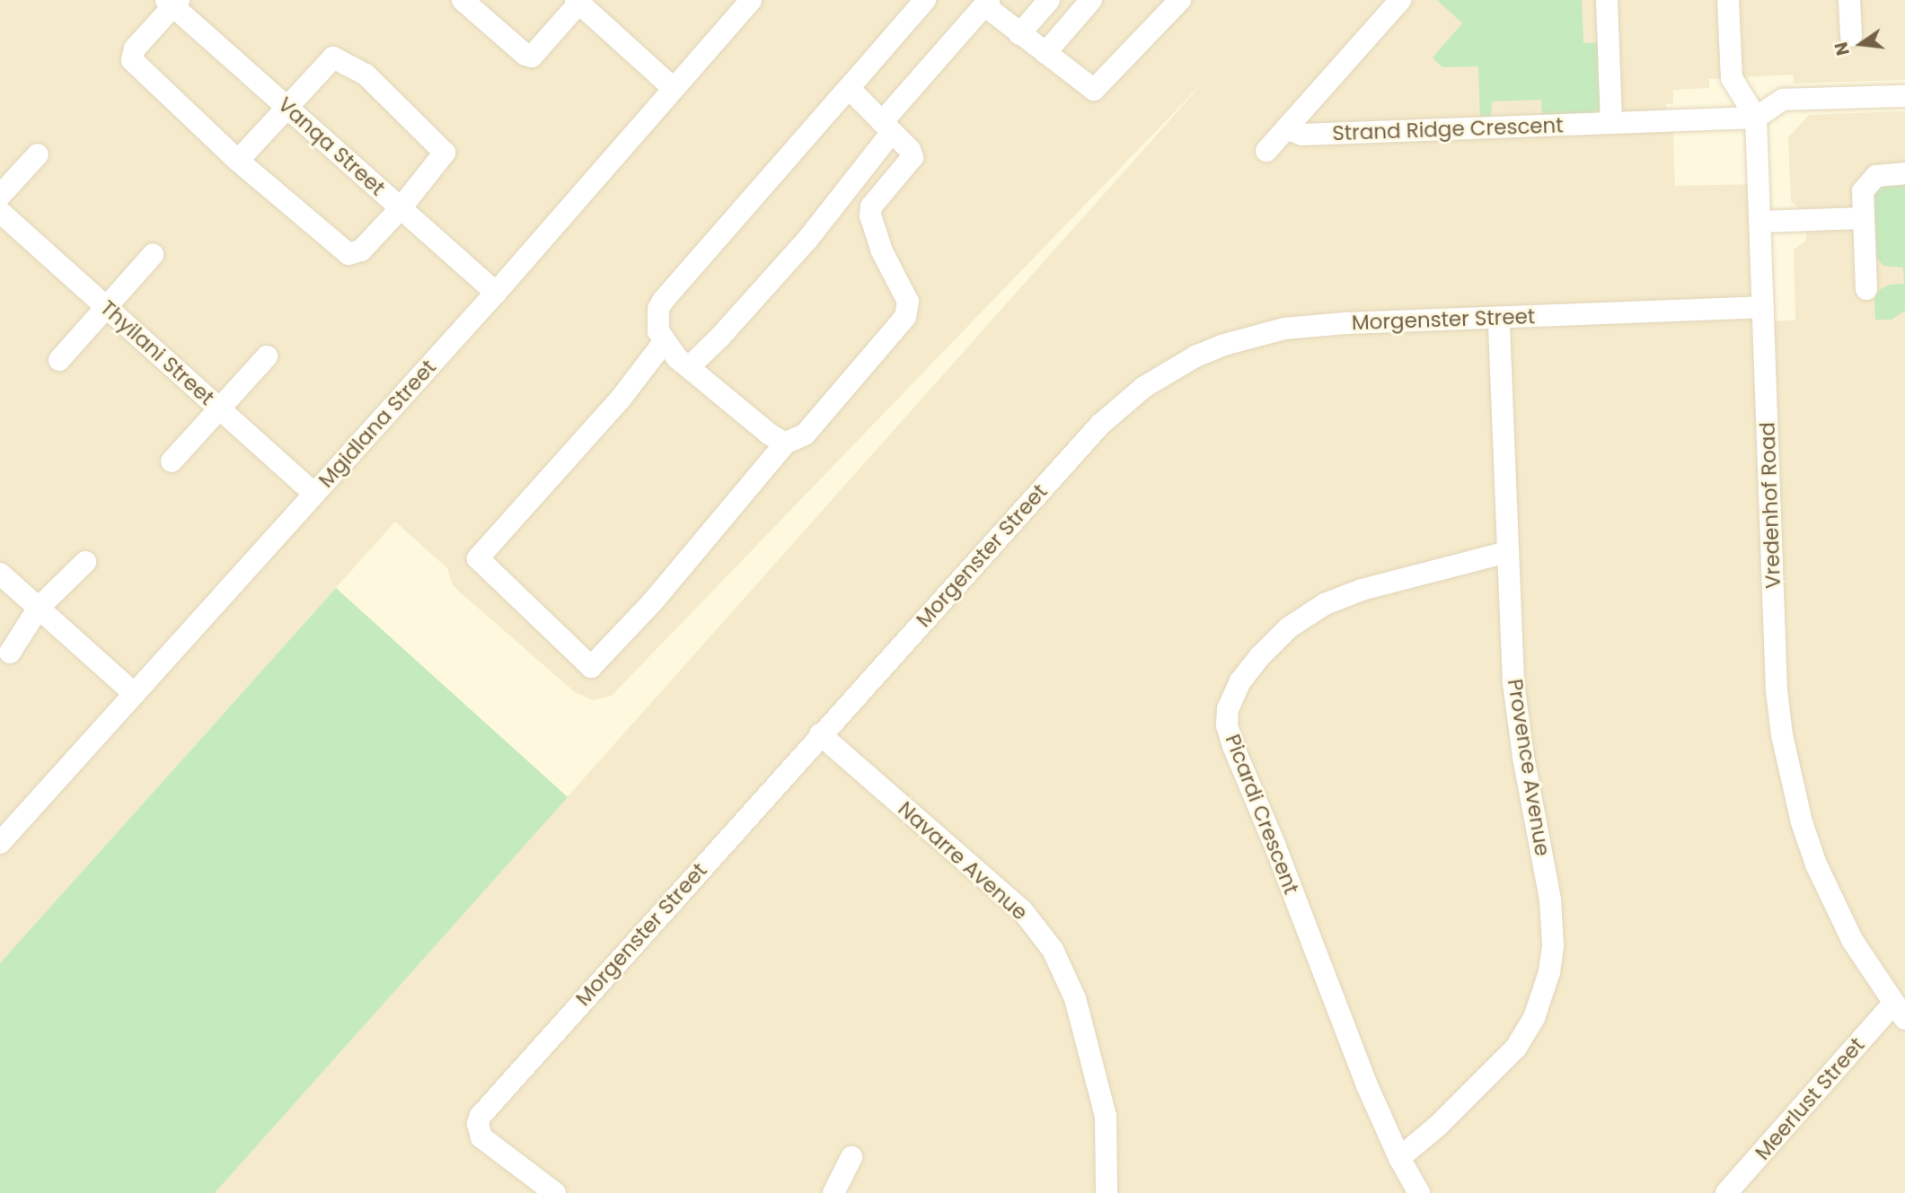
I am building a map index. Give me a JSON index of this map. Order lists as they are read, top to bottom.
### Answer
{
  "streets": {
    "street": [
      "Strand Ridge Crescent",
      "Vanqa Street",
      "Morgenster Street",
      "Thyilani Street",
      "Mgidlana Street",
      "Vredenhof Road",
      "Provence Avenue",
      "Picardi Crescent",
      "Navarre Avenue",
      "Meerlust Street"
    ]
  },
  "crossings": [
    ["Strand Ridge Crescent", "Vredenhof Road"],
    ["Vanqa Street", "Mgidlana Street"],
    ["Morgenster Street", "Vredenhof Road"],
    ["Morgenster Street", "Provence Avenue"],
    ["Morgenster Street", "Navarre Avenue"],
    ["Thyilani Street", "Mgidlana Street"],
    ["Vredenhof Road", "Meerlust Street"],
    ["Provence Avenue", "Picardi Crescent"]
  ],
  "north": "left"
}
